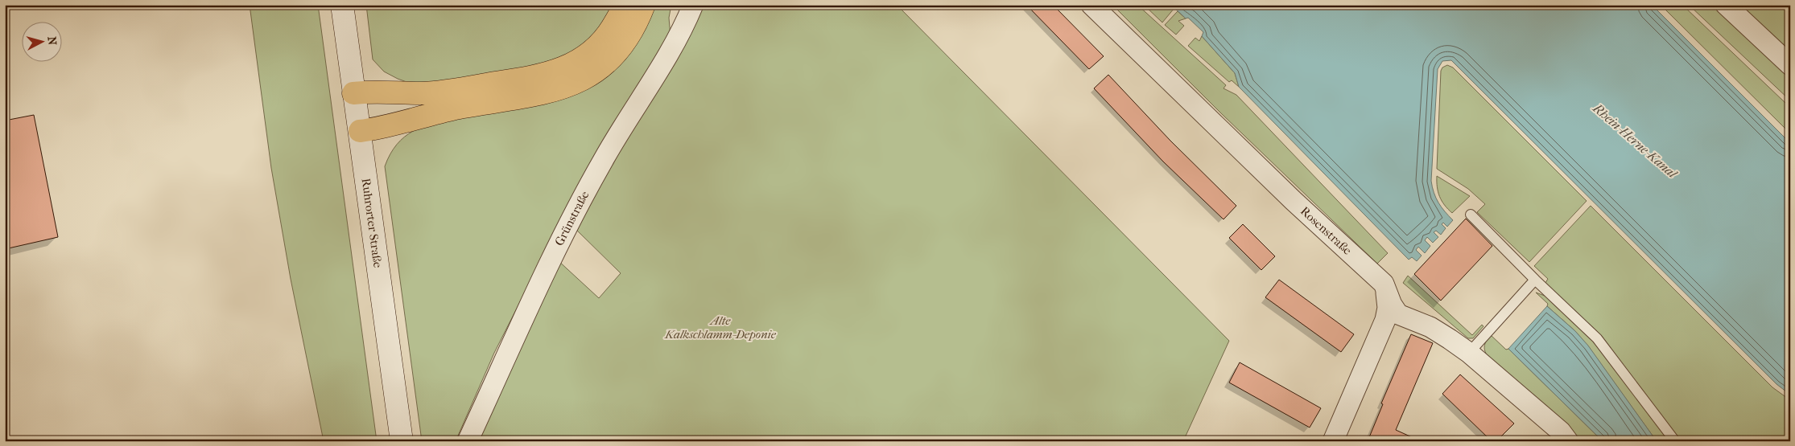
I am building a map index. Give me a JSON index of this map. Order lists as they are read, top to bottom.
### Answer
{
  "streets": {
    "main road": ["Ruhrorter Straße"],
    "street": ["Grünstraße", "Rosenstraße"]
  },
  "water": ["Rhein-Herne-Kanal"],
  "parks": ["Alte Kalkschlamm-Deponie"],
  "north": "right"
}
